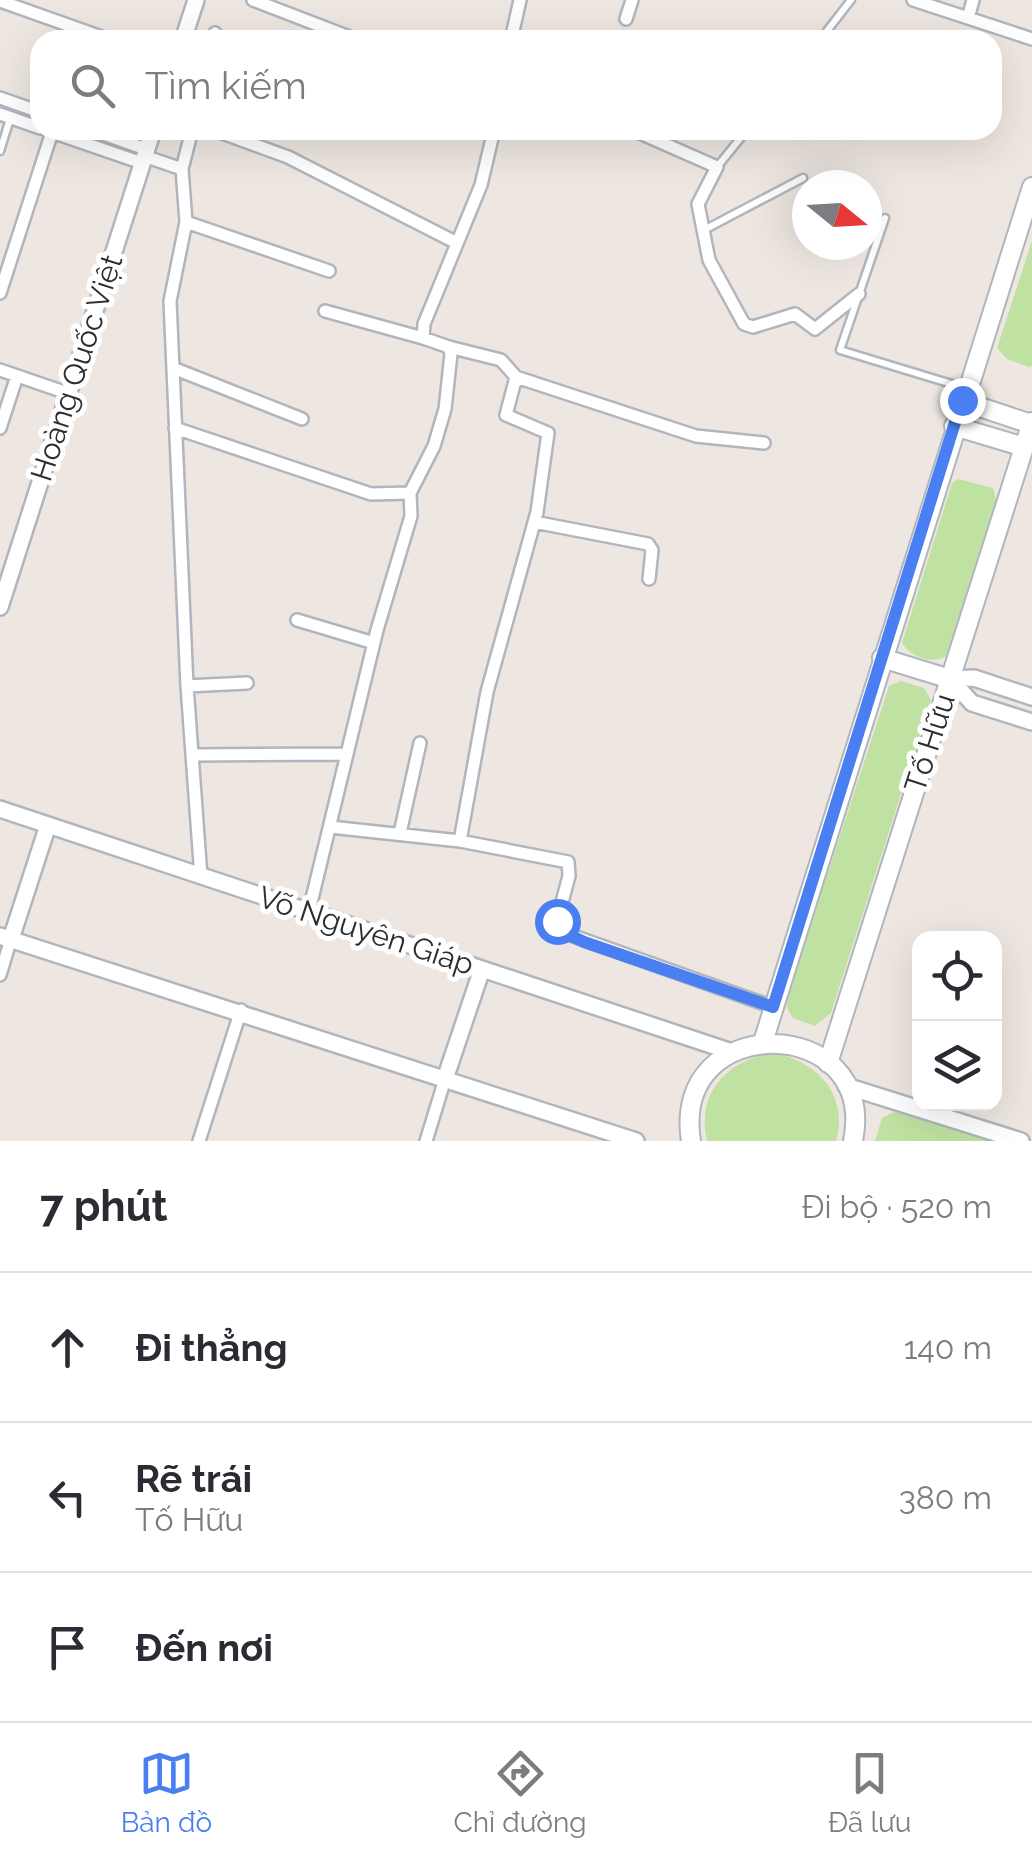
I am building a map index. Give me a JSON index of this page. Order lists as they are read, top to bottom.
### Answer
{
  "streets": {
    "main road": ["Tố Hữu"],
    "street": ["Hoàng Quốc Việt", "Võ Nguyên Giáp"]
  },
  "north": "right",
  "page": {
    "search": "Tìm kiếm",
    "heading": ["7 phút", "Đi bộ · 520 m"],
    "list": [
      ["Đi thẳng", "140 m"],
      ["Rẽ trái", "Tố Hữu", "380 m"],
      "Đến nơi"
    ],
    "nav": ["Bản đồ", "Chỉ đường", "Đã lưu"]
  }
}
